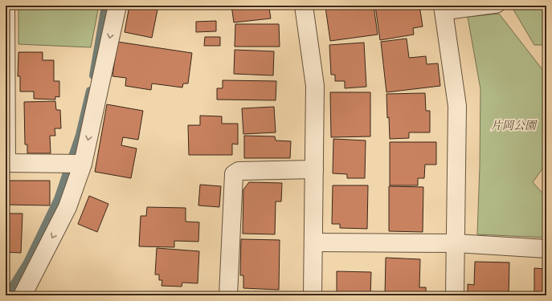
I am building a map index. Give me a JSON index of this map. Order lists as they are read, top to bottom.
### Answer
{
  "parks": ["片岡公園"]
}
